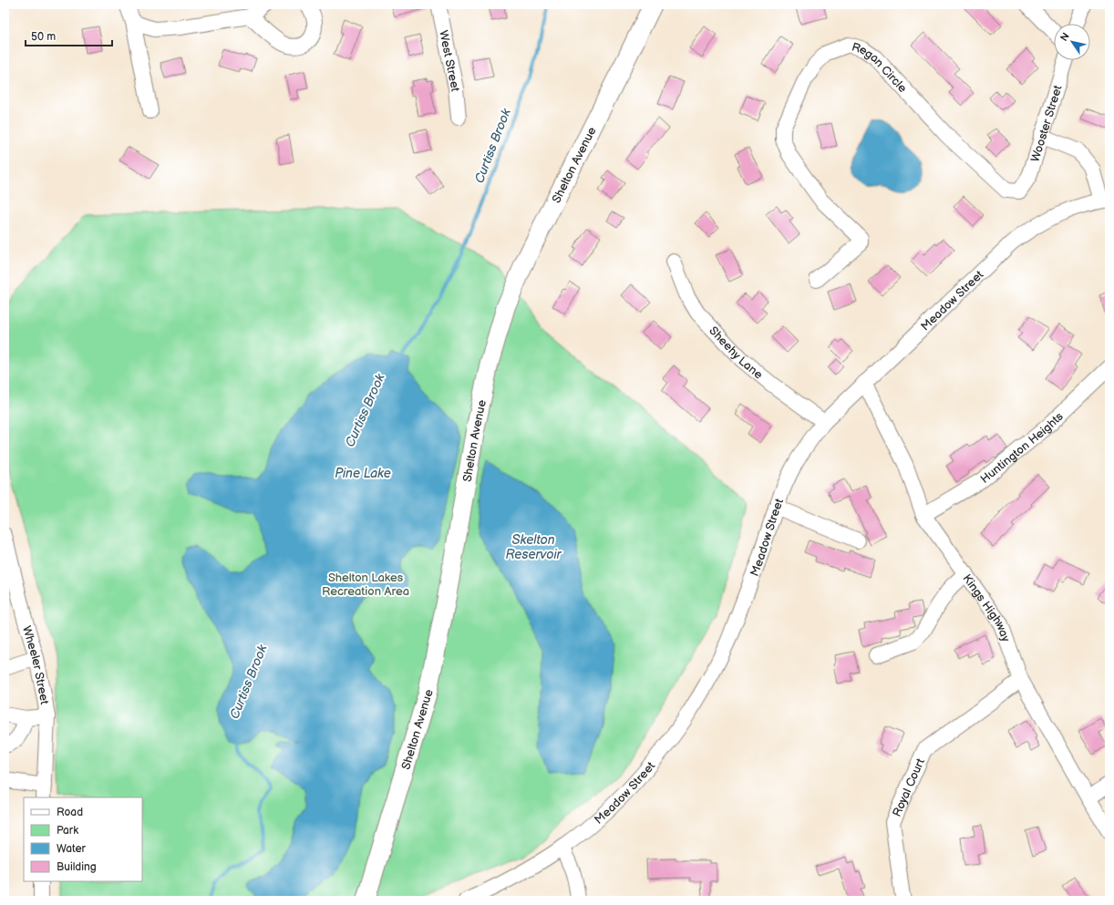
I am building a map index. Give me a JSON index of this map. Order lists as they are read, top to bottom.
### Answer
{
  "streets": {
    "main road": ["Shelton Avenue"],
    "street": [
      "West Street",
      "Regan Circle",
      "Wooster Street",
      "Meadow Street",
      "Sheehy Lane",
      "Huntington Heights",
      "Kings Highway",
      "Wheeler Street",
      "Royal Court"
    ]
  },
  "crossings": [
    ["Regan Circle", "Wooster Street"],
    ["Meadow Street", "Sheehy Lane"],
    ["Meadow Street", "Kings Highway"],
    ["Huntington Heights", "Kings Highway"],
    ["Kings Highway", "Royal Court"]
  ],
  "water": ["Curtiss Brook", "Pine Lake", "Skelton Reservoir"],
  "parks": ["Shelton Lakes Recreation Area"],
  "legend": [
    "Road",
    "Park",
    "Water",
    "Building"
  ],
  "scale_bar": "50 m",
  "north": "top left"
}
